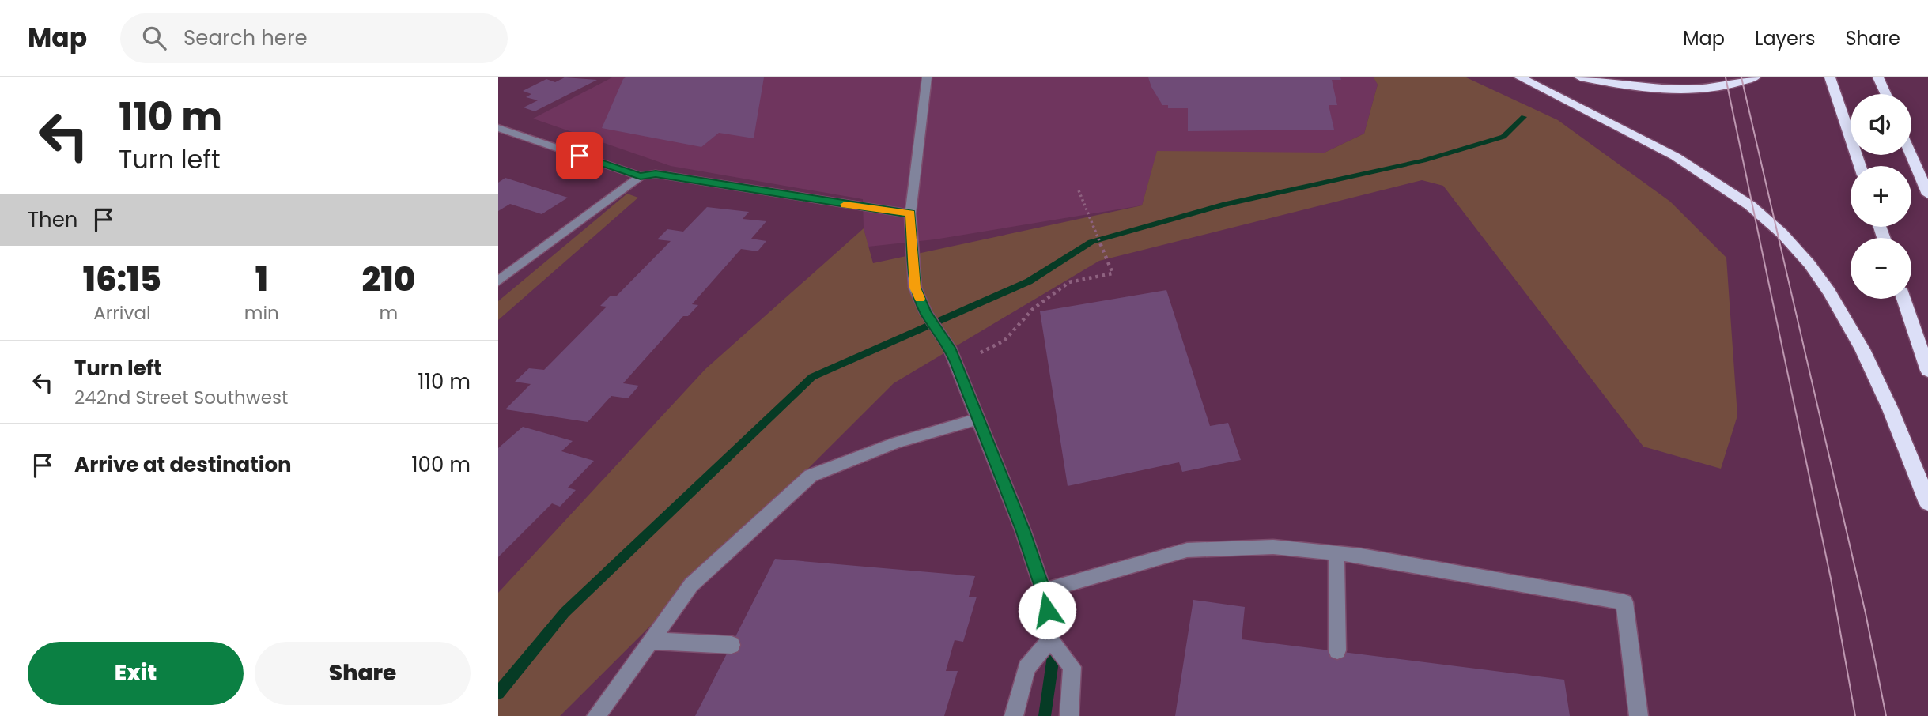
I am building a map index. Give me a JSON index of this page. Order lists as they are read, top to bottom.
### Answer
{
  "page": {
    "header": "Map",
    "search": "Search here",
    "nav": ["Map", "Layers", "Share"],
    "turn": ["110 m", "Turn left"],
    "map_buttons": ["+", "−"],
    "then": "Then",
    "eta": [
      "16:15",
      "Arrival",
      "1",
      "min",
      "210",
      "m"
    ],
    "list": [
      {
        "name": "Turn left",
        "note": "242nd Street Southwest",
        "value": "110 m"
      },
      {
        "name": "Arrive at destination",
        "value": "100 m"
      }
    ],
    "buttons": ["Exit", "Share"]
  }
}
